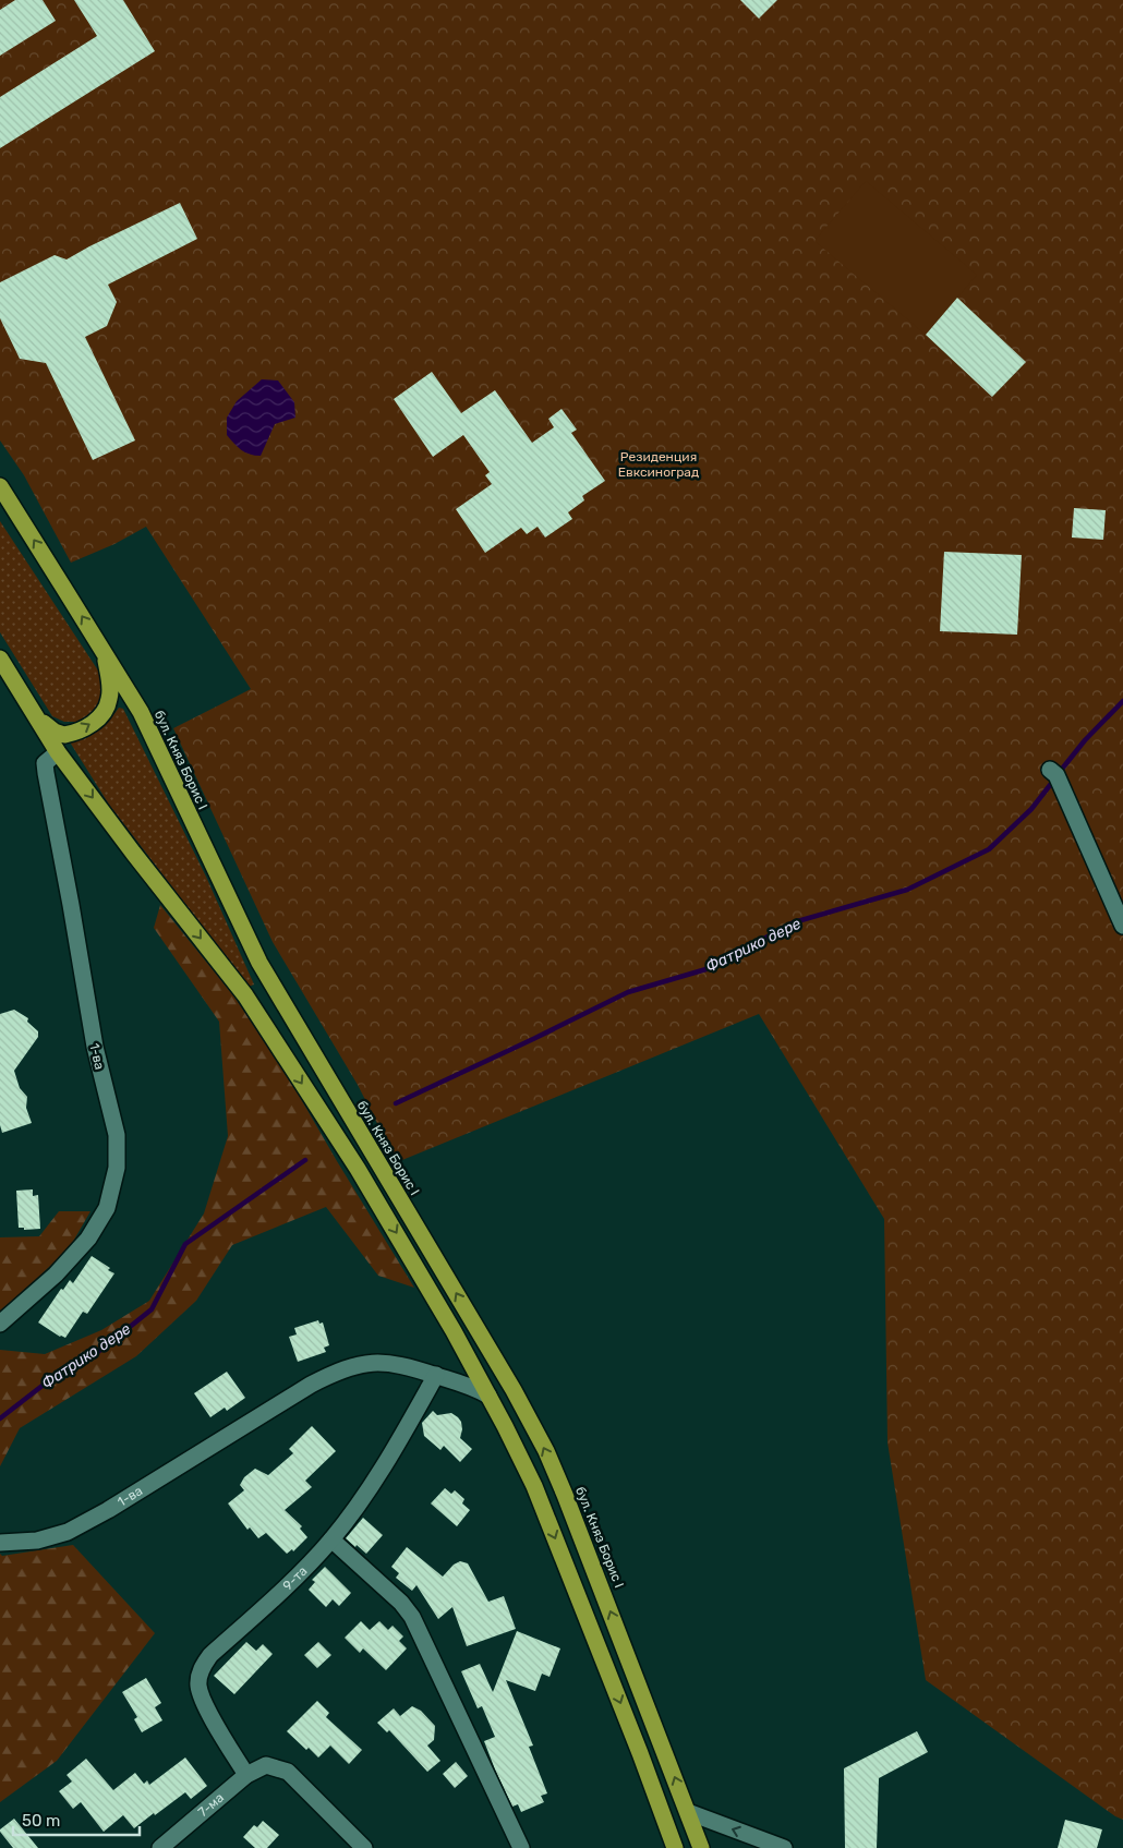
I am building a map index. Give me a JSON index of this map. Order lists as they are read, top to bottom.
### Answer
{
  "streets": {
    "highway": ["бул. Княз Борис I"],
    "street": ["1-ва", "9-та", "7-ма"]
  },
  "crossings": [
    ["1-ва", "9-та"],
    ["9-та", "7-ма"]
  ],
  "water": ["Фатрико дере"],
  "parks": ["Резиденция Евксиноград"],
  "scale_bar": "50 m"
}
